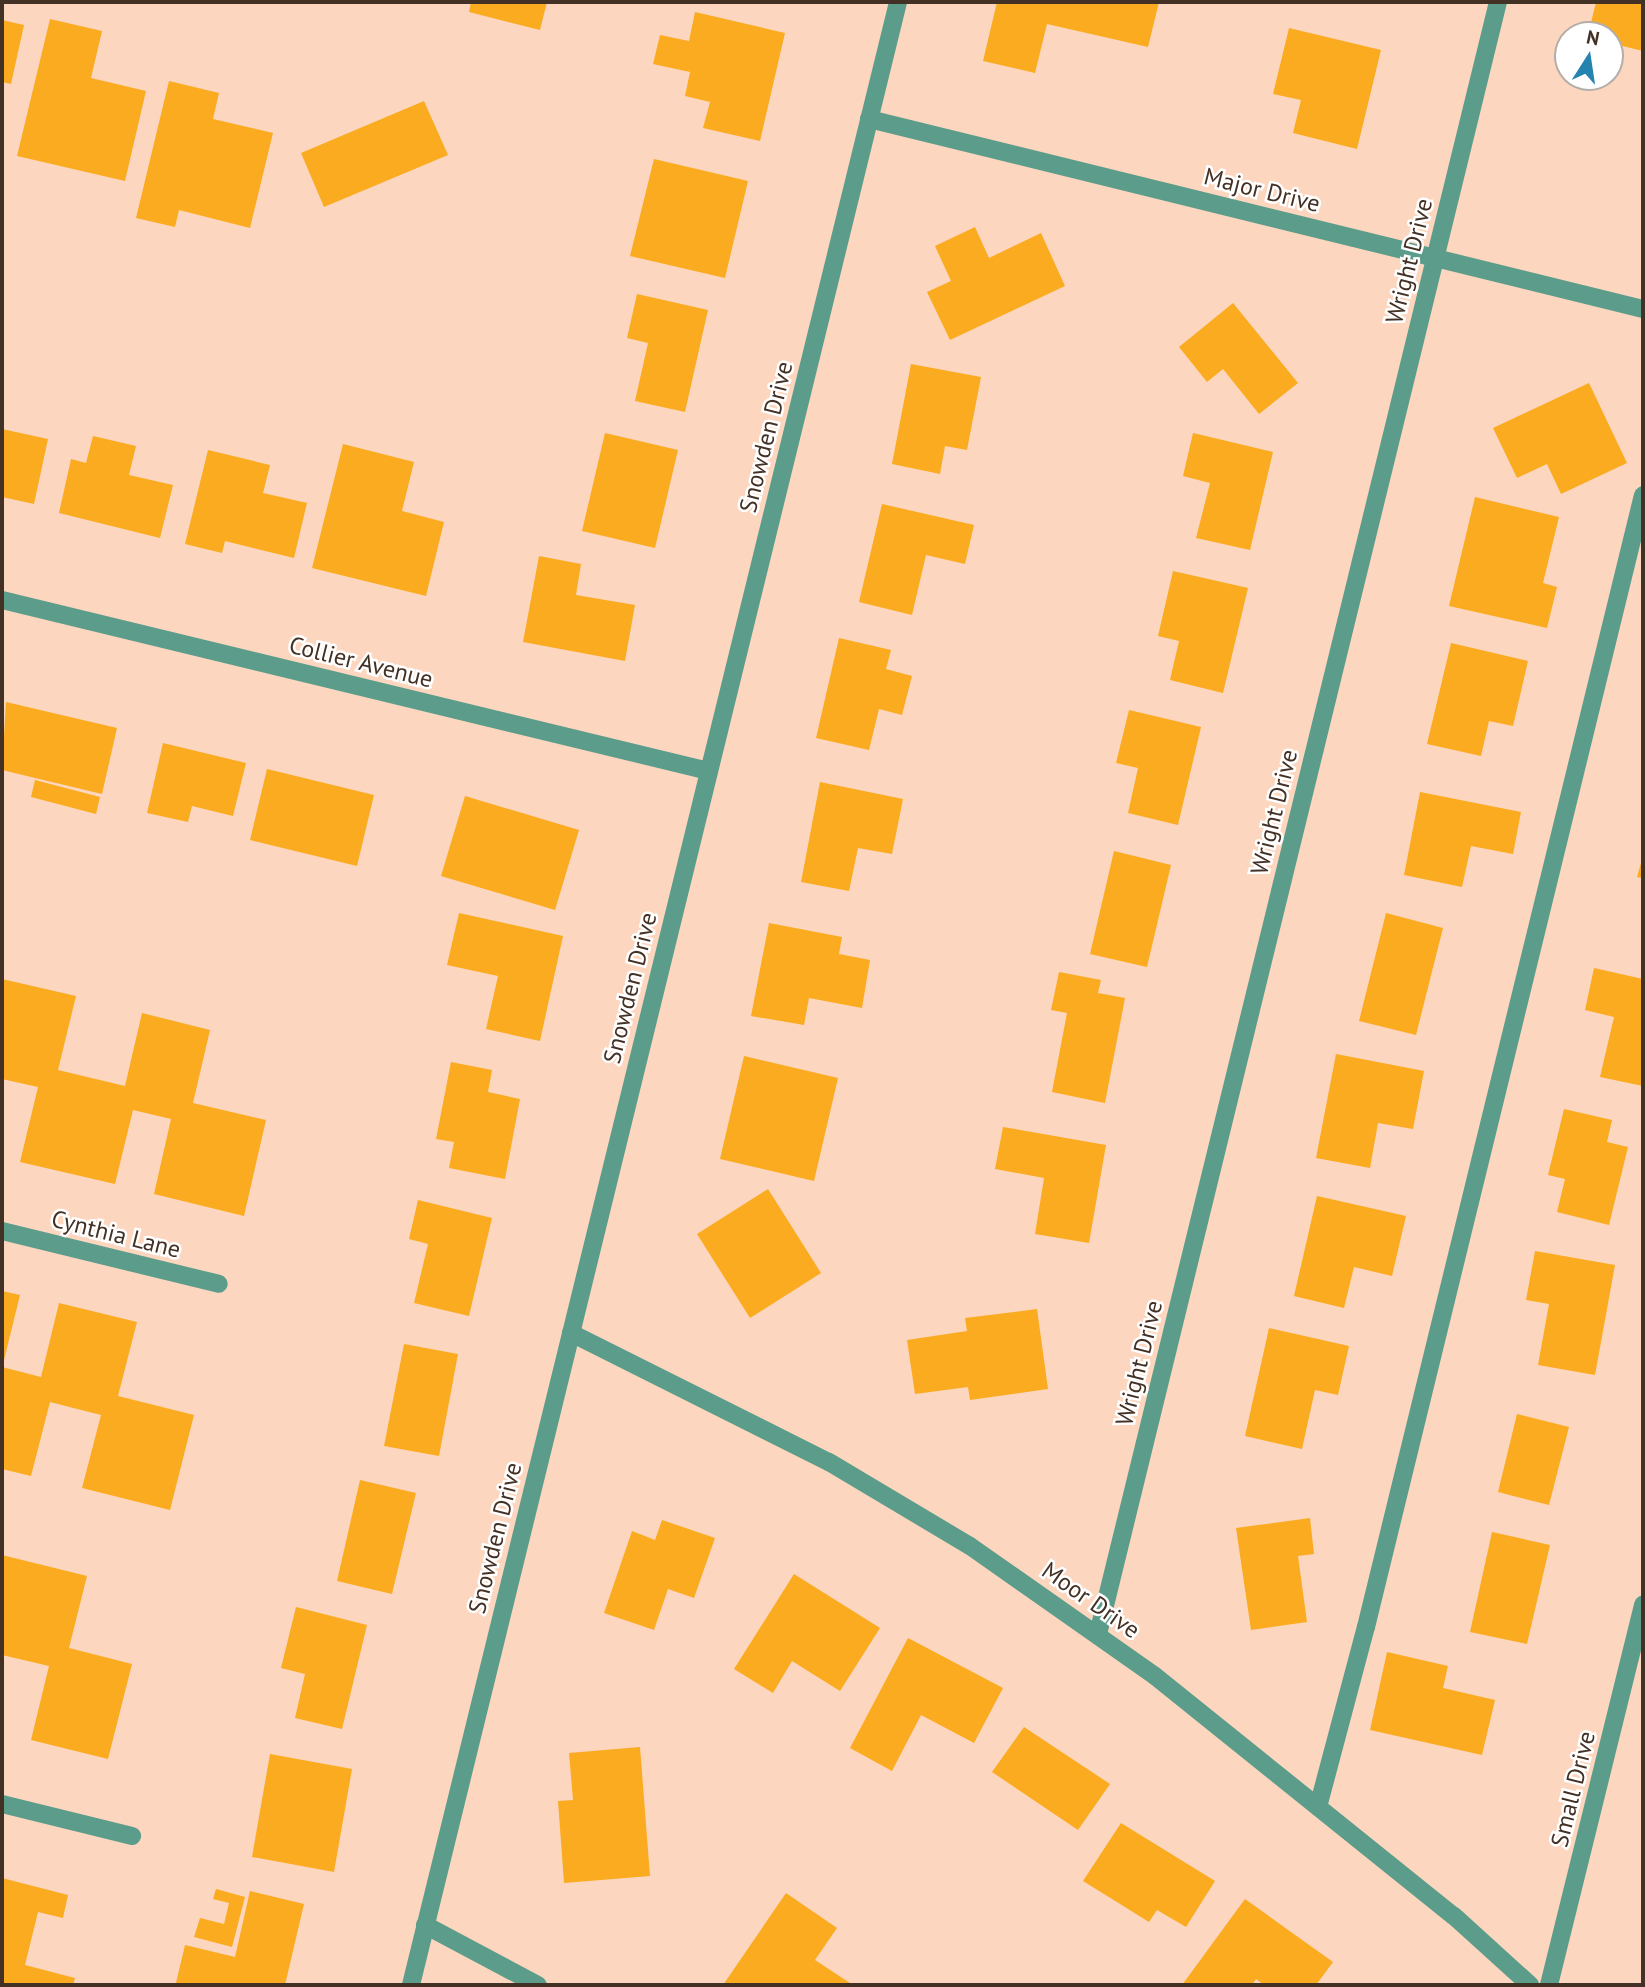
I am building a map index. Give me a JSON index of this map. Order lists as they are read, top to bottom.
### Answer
{
  "streets": {
    "street": [
      "Major Drive",
      "Wright Drive",
      "Snowden Drive",
      "Collier Avenue",
      "Cynthia Lane",
      "Moor Drive",
      "Small Drive"
    ]
  },
  "crossings": [
    ["Major Drive", "Wright Drive"],
    ["Major Drive", "Snowden Drive"],
    ["Wright Drive", "Moor Drive"],
    ["Snowden Drive", "Collier Avenue"],
    ["Snowden Drive", "Moor Drive"]
  ],
  "north": "top"
}
